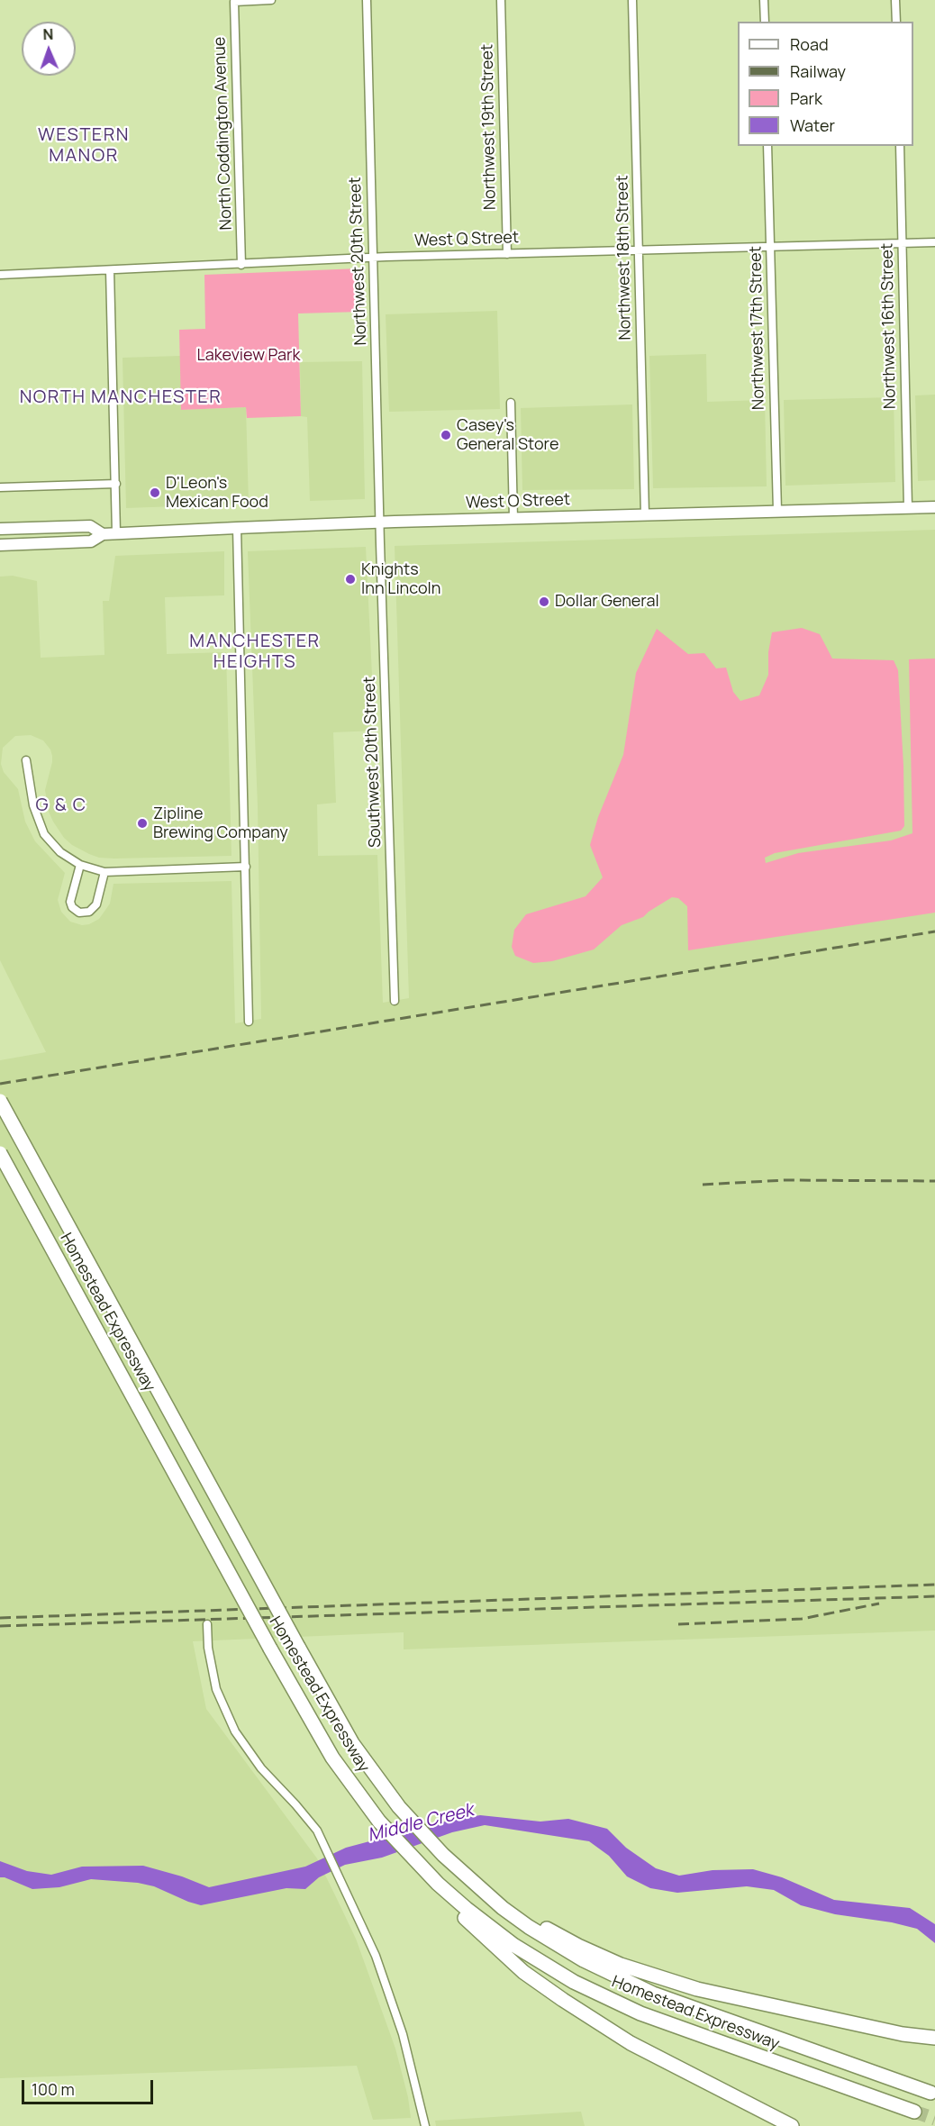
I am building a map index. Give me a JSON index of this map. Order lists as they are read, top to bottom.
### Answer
{
  "streets": {
    "highway": ["Homestead Expressway"],
    "main road": ["West O Street"],
    "street": [
      "Northwest 19th Street",
      "North Coddington Avenue",
      "West Q Street",
      "Northwest 18th Street",
      "Northwest 20th Street",
      "Northwest 16th Street",
      "Northwest 17th Street",
      "Southwest 20th Street"
    ]
  },
  "crossings": [
    ["Northwest 19th Street", "West Q Street"],
    ["North Coddington Avenue", "West Q Street"],
    ["West Q Street", "Northwest 18th Street"],
    ["West Q Street", "Northwest 20th Street"],
    ["West Q Street", "Northwest 16th Street"],
    ["West Q Street", "Northwest 17th Street"],
    ["Northwest 18th Street", "West O Street"],
    ["Northwest 20th Street", "West O Street"],
    ["Northwest 20th Street", "Southwest 20th Street"],
    ["Northwest 16th Street", "West O Street"],
    ["Northwest 17th Street", "West O Street"],
    ["West O Street", "Southwest 20th Street"]
  ],
  "districts": [
    "WESTERN MANOR",
    "NORTH MANCHESTER",
    "MANCHESTER HEIGHTS",
    "G & C"
  ],
  "water": ["Middle Creek"],
  "parks": ["Lakeview Park"],
  "places": [
    "Casey's General Store",
    "D'Leon's Mexican Food",
    "Knights Inn Lincoln",
    "Dollar General",
    "Zipline Brewing Company"
  ],
  "legend": [
    "Road",
    "Railway",
    "Park",
    "Water"
  ],
  "scale_bar": "100 m",
  "north": "top"
}
